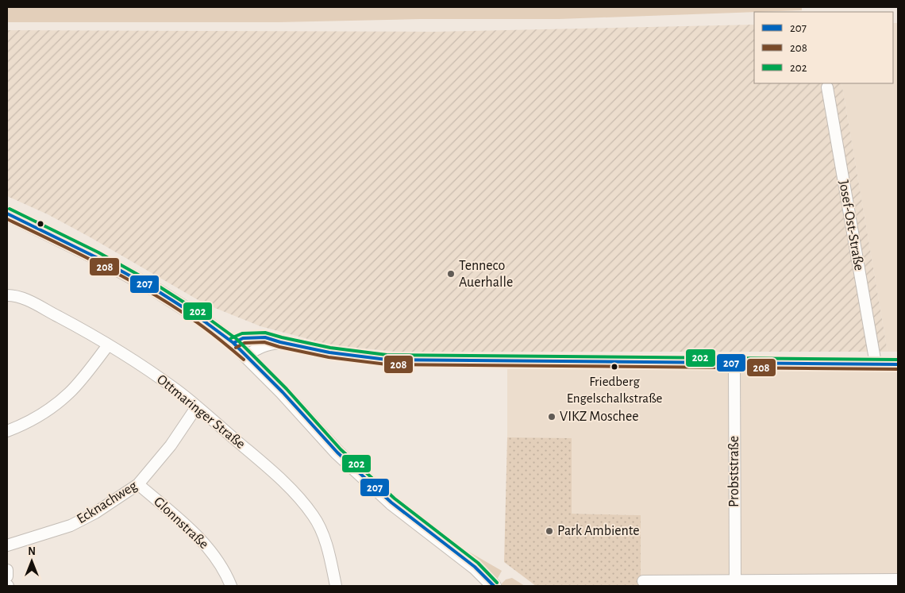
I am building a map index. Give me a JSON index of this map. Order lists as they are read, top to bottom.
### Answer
{
  "streets": {
    "street": [
      "Josef-Ost-Straße",
      "Ottmaringer Straße",
      "Probststraße",
      "Ecknachweg",
      "Glonnstraße"
    ]
  },
  "crossings": [
    ["Ottmaringer Straße", "Ecknachweg"],
    ["Ecknachweg", "Glonnstraße"]
  ],
  "places": [
    "Tenneco Auerhalle",
    "Friedberg Engelschalkstraße",
    "VIKZ Moschee",
    "Park Ambiente"
  ],
  "lines": ["transit line 202", "transit line 207", "transit line 208"],
  "legend": ["207", "208", "202"],
  "north": "top"
}
